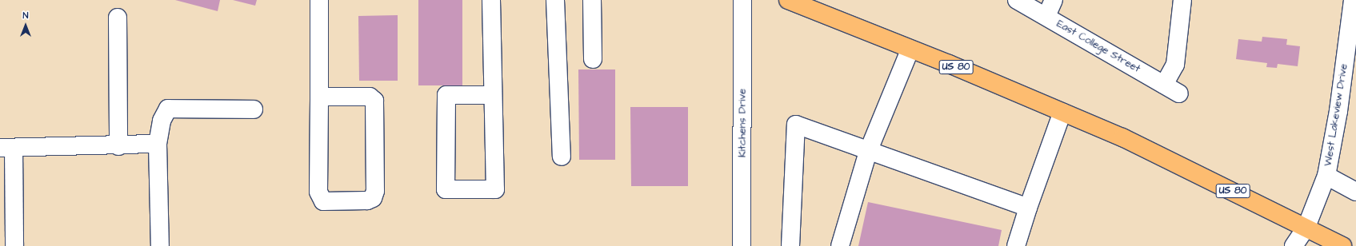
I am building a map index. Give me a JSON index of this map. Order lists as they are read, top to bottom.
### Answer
{
  "streets": {
    "main road": ["US 80"],
    "street": ["East College Street", "West Lakeview Drive", "Kitchens Drive"]
  },
  "crossings": [
    ["US 80", "West Lakeview Drive"]
  ],
  "north": "top"
}
